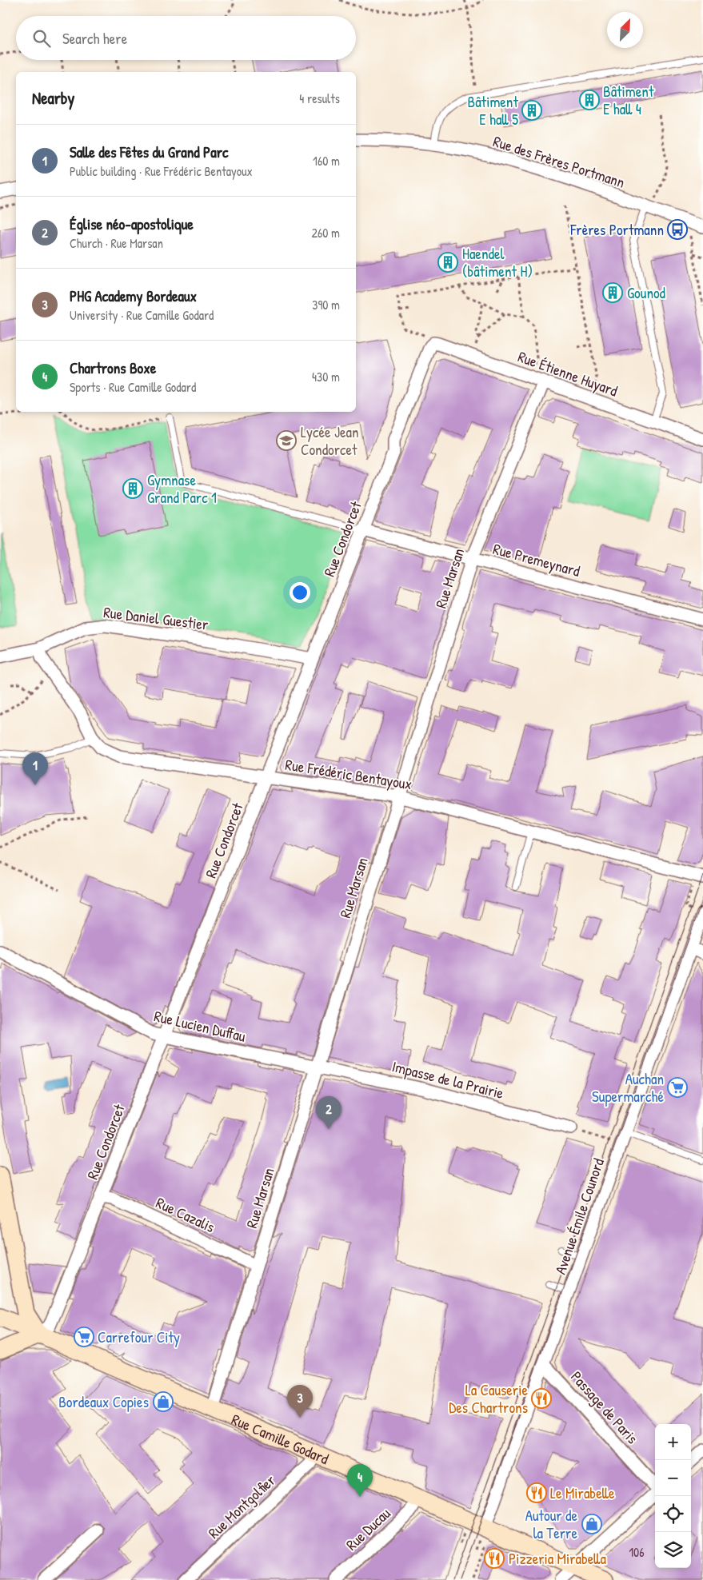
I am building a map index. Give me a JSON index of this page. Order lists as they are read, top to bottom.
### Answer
{
  "streets": {
    "street": [
      "Rue des Frères Portmann",
      "Rue Étienne Huyard",
      "Rue Condorcet",
      "Rue Premeynard",
      "Rue Marsan",
      "Rue Daniel Guestier",
      "Rue Frédéric Bentayoux",
      "Rue Lucien Duffau",
      "Impasse de la Prairie",
      "Rue Cazalis",
      "Avenue Émile Counord",
      "Passage de Paris",
      "Rue Camille Godard",
      "Rue Montgolfier",
      "Rue Ducau"
    ]
  },
  "crossings": [
    ["Rue Étienne Huyard", "Rue Condorcet"],
    ["Rue Étienne Huyard", "Rue Marsan"],
    ["Rue Condorcet", "Rue Premeynard"],
    ["Rue Condorcet", "Rue Daniel Guestier"],
    ["Rue Condorcet", "Rue Frédéric Bentayoux"],
    ["Rue Condorcet", "Rue Lucien Duffau"],
    ["Rue Condorcet", "Rue Cazalis"],
    ["Rue Condorcet", "Rue Camille Godard"],
    ["Rue Premeynard", "Rue Marsan"],
    ["Rue Marsan", "Rue Frédéric Bentayoux"],
    ["Rue Marsan", "Rue Lucien Duffau"],
    ["Rue Marsan", "Impasse de la Prairie"],
    ["Rue Marsan", "Rue Cazalis"],
    ["Rue Marsan", "Rue Camille Godard"],
    ["Rue Daniel Guestier", "Rue Frédéric Bentayoux"],
    ["Rue Lucien Duffau", "Impasse de la Prairie"],
    ["Avenue Émile Counord", "Passage de Paris"],
    ["Avenue Émile Counord", "Rue Camille Godard"],
    ["Rue Camille Godard", "Rue Montgolfier"],
    ["Rue Camille Godard", "Rue Ducau"]
  ],
  "places": {
    "building": [
      "Bâtiment E hall 4",
      "Bâtiment E hall 5",
      "Haendel (bâtiment H)",
      "Gounod",
      "Gymnase Grand Parc 1"
    ],
    "bus stop": ["Frères Portmann"],
    "school or university": ["Lycée Jean Condorcet"],
    "supermarket": ["Auchan Supermarché", "Carrefour City"],
    "restaurant": ["La Causerie Des Chartrons", "Le Mirabelle", "Pizzeria Mirabella"],
    "shop": ["Bordeaux Copies", "Autour de la Terre"]
  },
  "house_numbers": ["106"],
  "north": "top right",
  "page": {
    "search": "Search here",
    "heading": ["Nearby", "4 results"],
    "list": [
      {
        "mark": "1",
        "name": "Salle des Fêtes du Grand Parc",
        "note": "Public building · Rue Frédéric Bentayoux",
        "value": "160 m"
      },
      {
        "mark": "2",
        "name": "Église néo-apostolique",
        "note": "Church · Rue Marsan",
        "value": "260 m"
      },
      {
        "mark": "3",
        "name": "PHG Academy Bordeaux",
        "note": "University · Rue Camille Godard",
        "value": "390 m"
      },
      {
        "mark": "4",
        "name": "Chartrons Boxe",
        "note": "Sports · Rue Camille Godard",
        "value": "430 m"
      }
    ],
    "pins": [
      "1",
      "2",
      "3",
      "4"
    ],
    "map_buttons": ["+", "−"]
  }
}
